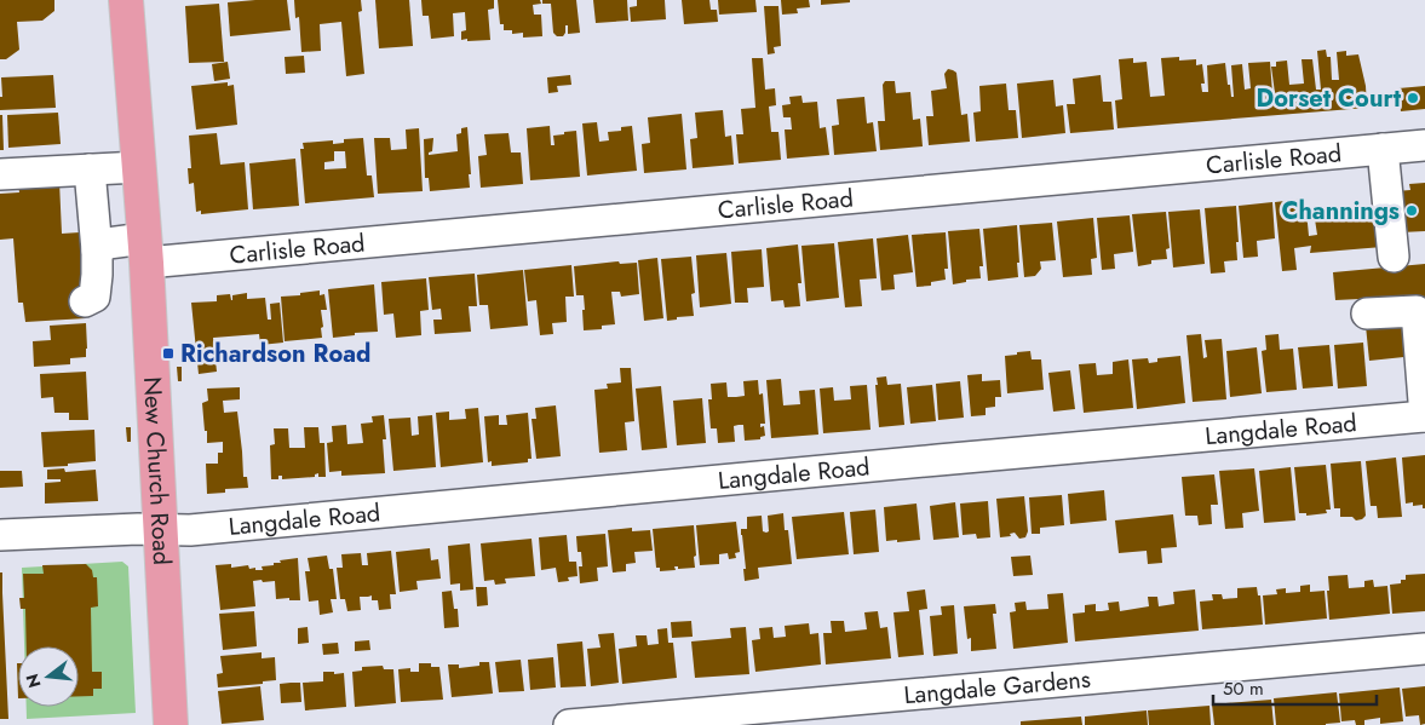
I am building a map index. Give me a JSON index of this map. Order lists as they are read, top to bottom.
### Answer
{
  "streets": {
    "main road": ["New Church Road"],
    "street": ["Carlisle Road", "Langdale Road", "Langdale Gardens"]
  },
  "crossings": [
    ["Carlisle Road", "New Church Road"],
    ["Langdale Road", "New Church Road"]
  ],
  "places": {
    "other": ["Dorset Court", "Channings"],
    "transit": ["Richardson Road"]
  },
  "scale_bar": "50 m",
  "north": "left"
}
